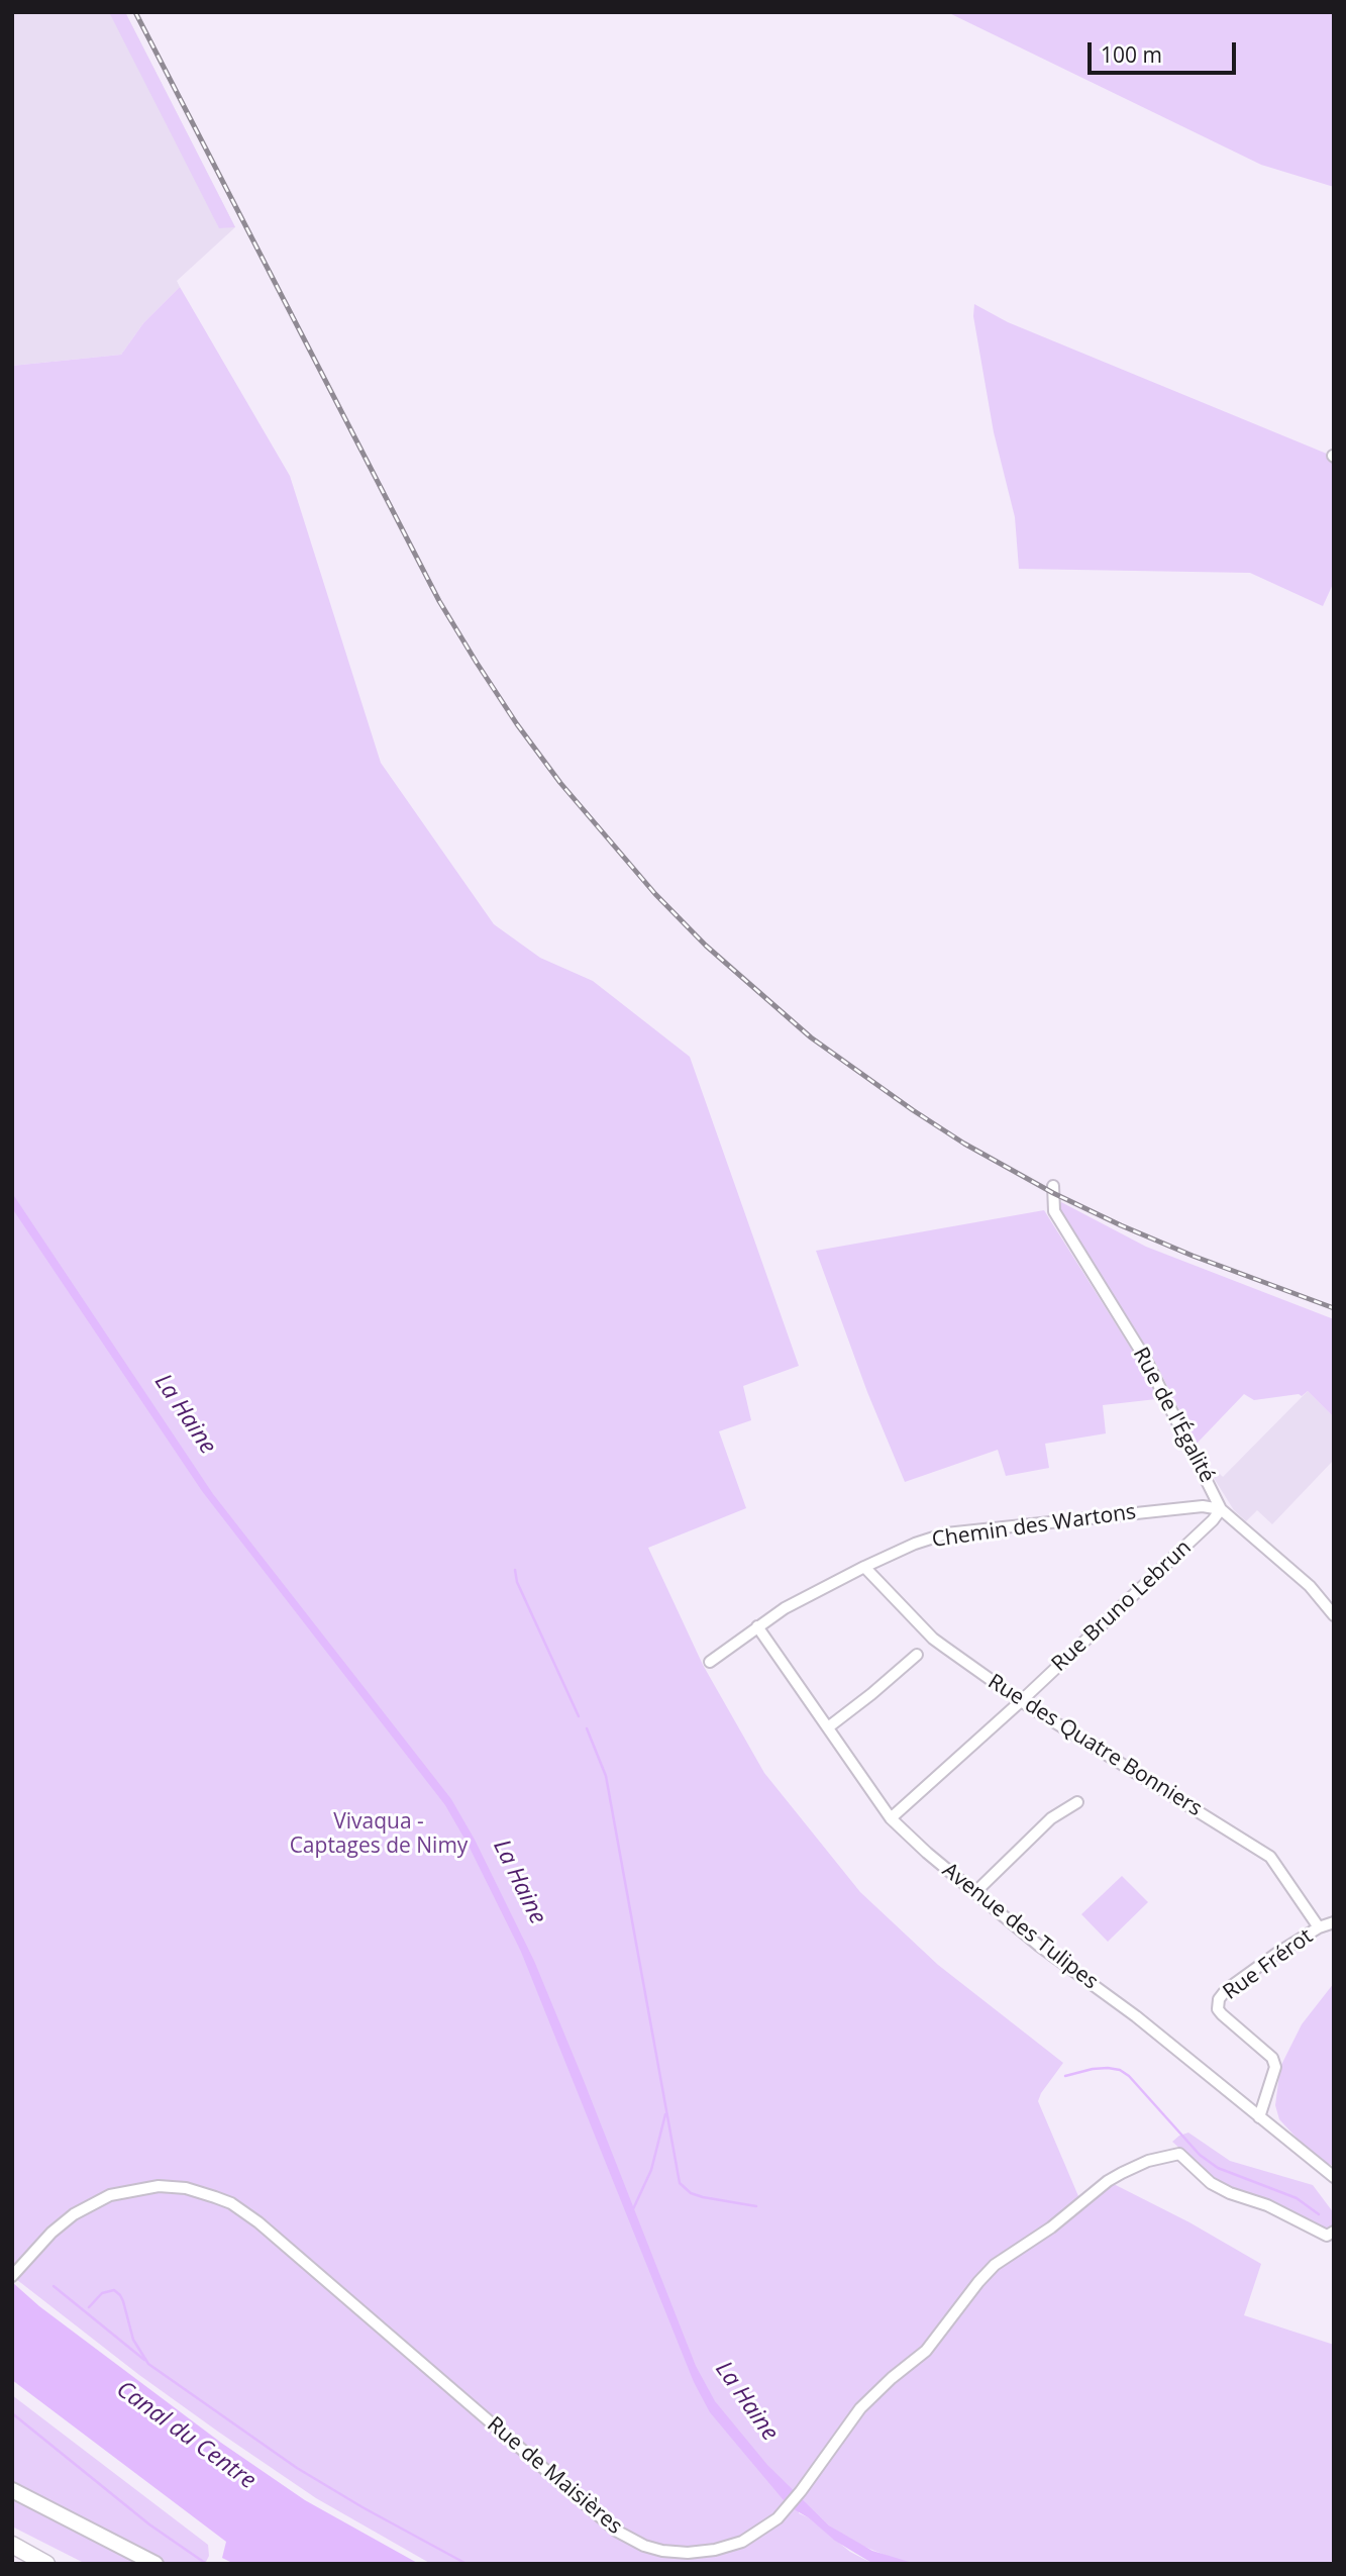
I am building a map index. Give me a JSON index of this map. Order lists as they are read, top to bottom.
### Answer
{
  "streets": {
    "street": [
      "Rue de l'Égalité",
      "Chemin des Wartons",
      "Rue Bruno Lebrun",
      "Rue des Quatre Bonniers",
      "Avenue des Tulipes",
      "Rue Frérot",
      "Rue de Maisières"
    ]
  },
  "crossings": [
    ["Rue de l'Égalité", "Chemin des Wartons"],
    ["Rue de l'Égalité", "Rue Bruno Lebrun"],
    ["Chemin des Wartons", "Rue Bruno Lebrun"],
    ["Chemin des Wartons", "Rue des Quatre Bonniers"],
    ["Chemin des Wartons", "Avenue des Tulipes"],
    ["Rue Bruno Lebrun", "Rue des Quatre Bonniers"],
    ["Rue Bruno Lebrun", "Avenue des Tulipes"],
    ["Rue des Quatre Bonniers", "Rue Frérot"],
    ["Avenue des Tulipes", "Rue Frérot"]
  ],
  "water": ["La Haine", "Canal du Centre"],
  "parks": ["Vivaqua - Captages de Nimy"],
  "scale_bar": "100 m"
}
